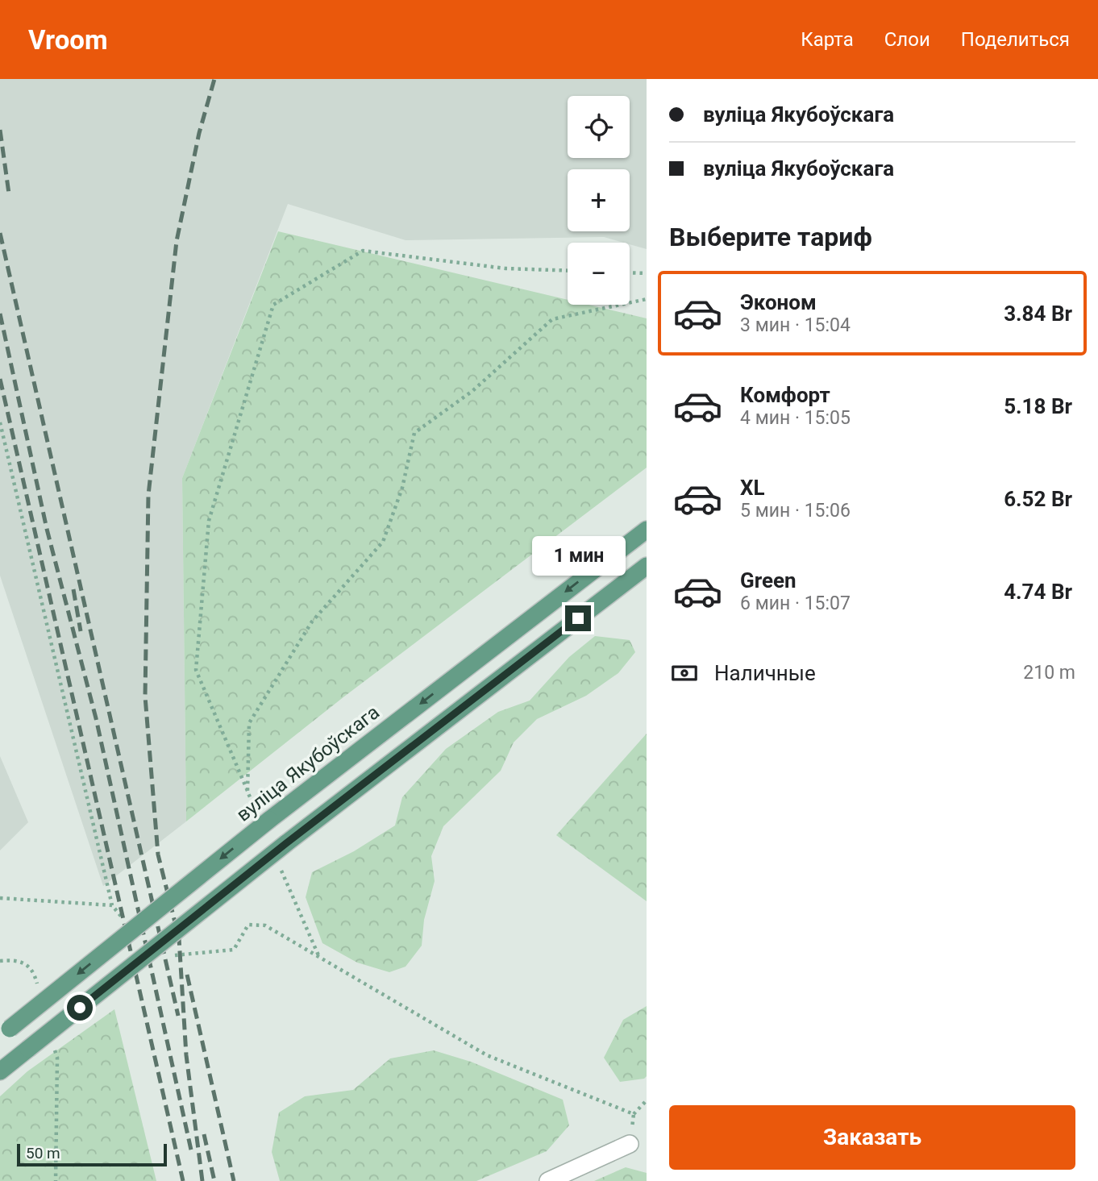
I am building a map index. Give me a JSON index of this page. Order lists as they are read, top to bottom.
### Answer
{
  "streets": {
    "main road": ["вуліца Якубоўскага"]
  },
  "scale_bar": "50 m",
  "page": {
    "header": "Vroom",
    "nav": ["Карта", "Слои", "Поделиться"],
    "banner": ["вуліца Якубоўскага", "вуліца Якубоўскага"],
    "map_buttons": ["+", "−"],
    "heading": "Выберите тариф",
    "list": [
      {
        "name": "Эконом",
        "note": "3 мин · 15:04",
        "value": "3.84 Br"
      },
      {
        "name": "Комфорт",
        "note": "4 мин · 15:05",
        "value": "5.18 Br"
      },
      {
        "name": "XL",
        "note": "5 мин · 15:06",
        "value": "6.52 Br"
      },
      {
        "name": "Green",
        "note": "6 мин · 15:07",
        "value": "4.74 Br"
      }
    ],
    "bubble": "1 мин",
    "pay": ["Наличные", "210 m"],
    "buttons": "Заказать",
    "scale": "50 m"
  }
}
